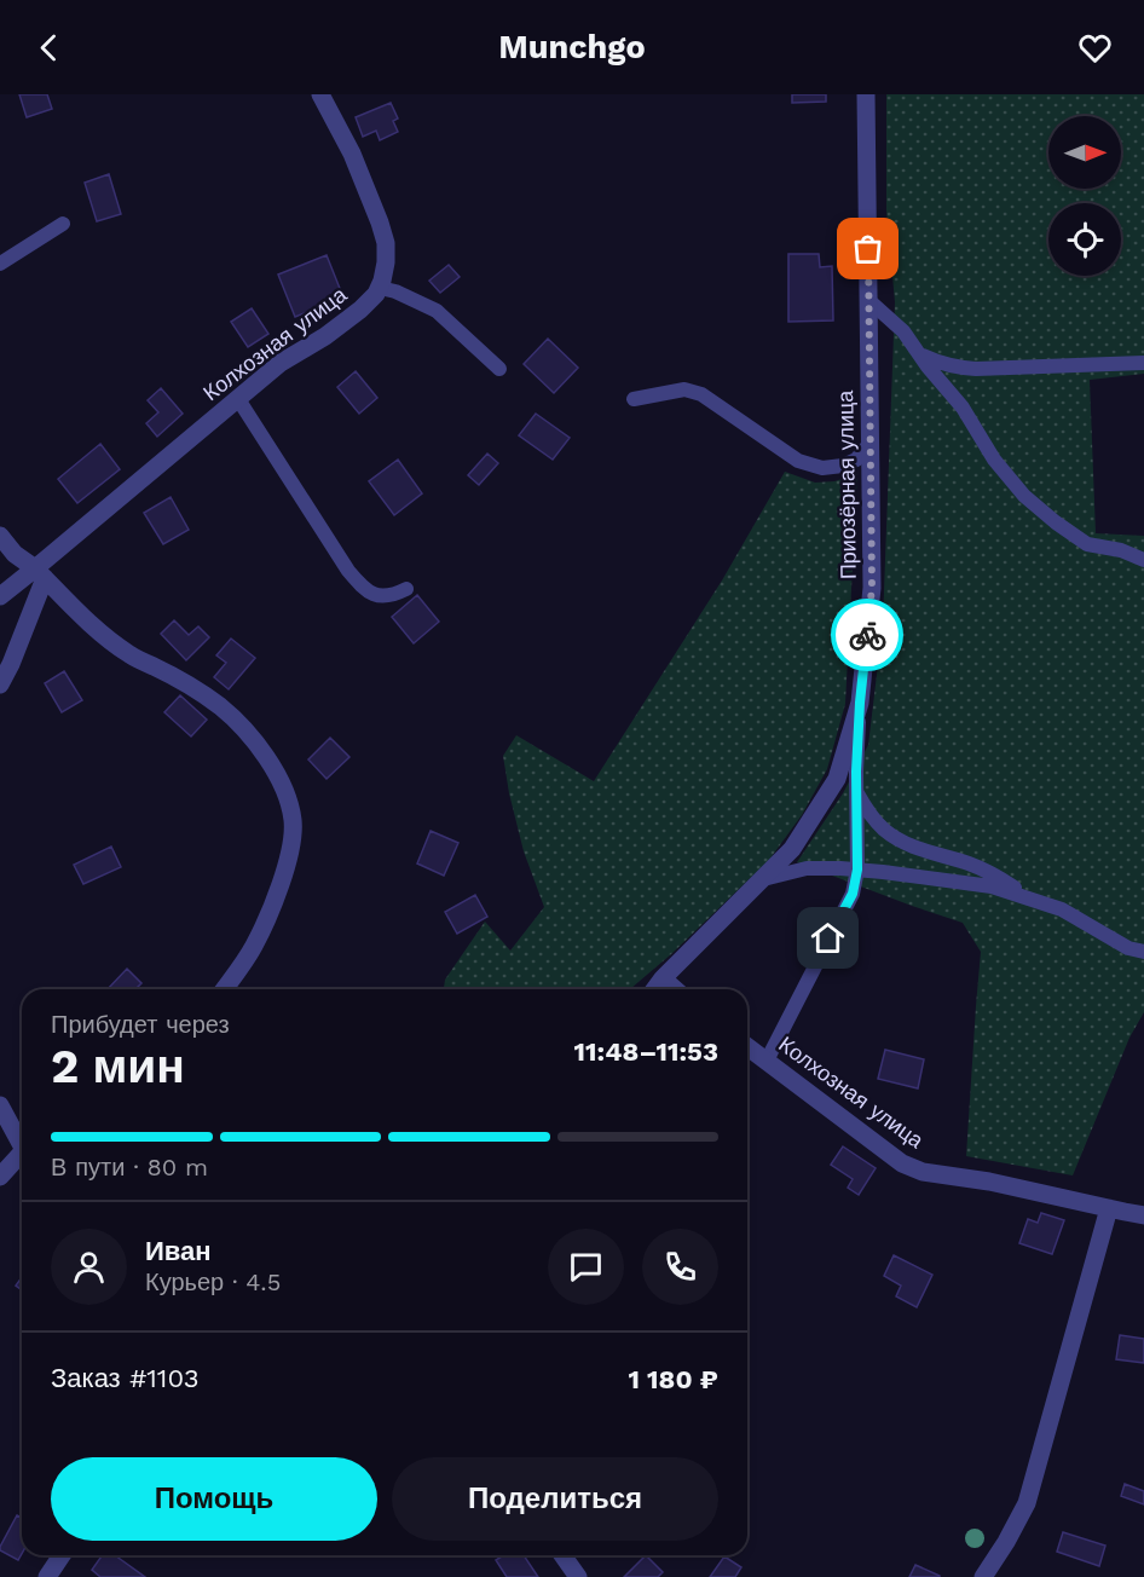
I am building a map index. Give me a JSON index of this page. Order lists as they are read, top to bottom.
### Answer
{
  "streets": {
    "street": ["Колхозная улица", "Приозёрная улица"]
  },
  "north": "right",
  "page": {
    "header": "Munchgo",
    "heading": ["2 мин", "Прибудет через", "11:48–11:53"],
    "panel": [
      "Иван",
      "Курьер · 4.5",
      "Заказ #1103",
      "1 180 ₽"
    ],
    "bar": "В пути · 80 m",
    "buttons": ["Помощь", "Поделиться"]
  }
}
